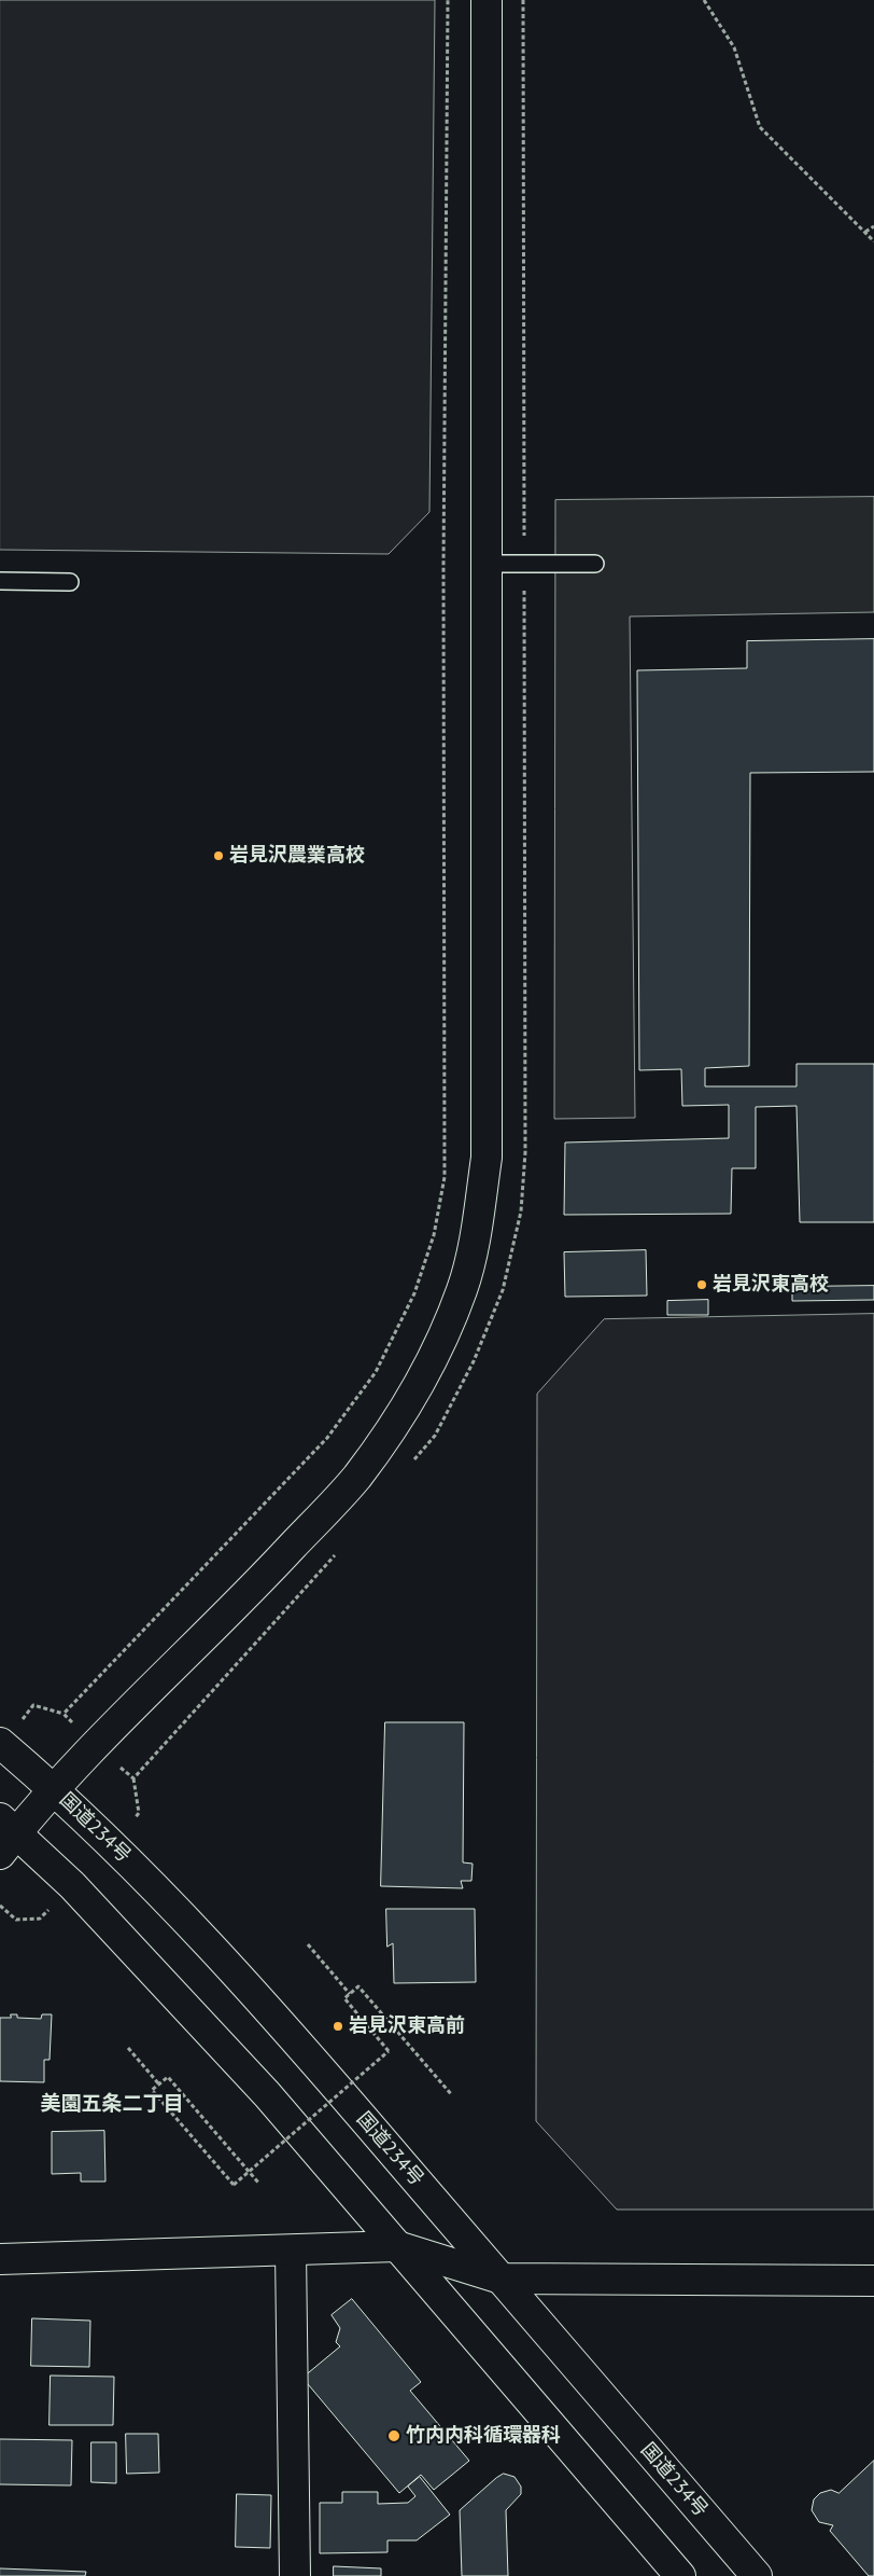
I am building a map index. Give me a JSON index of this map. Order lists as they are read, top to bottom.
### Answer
{
  "streets": {
    "main road": ["国道234号"]
  },
  "districts": ["美園五条二丁目"],
  "places": [
    "岩見沢農業高校",
    "岩見沢東高校",
    "岩見沢東高前",
    "竹内内科循環器科"
  ]
}
